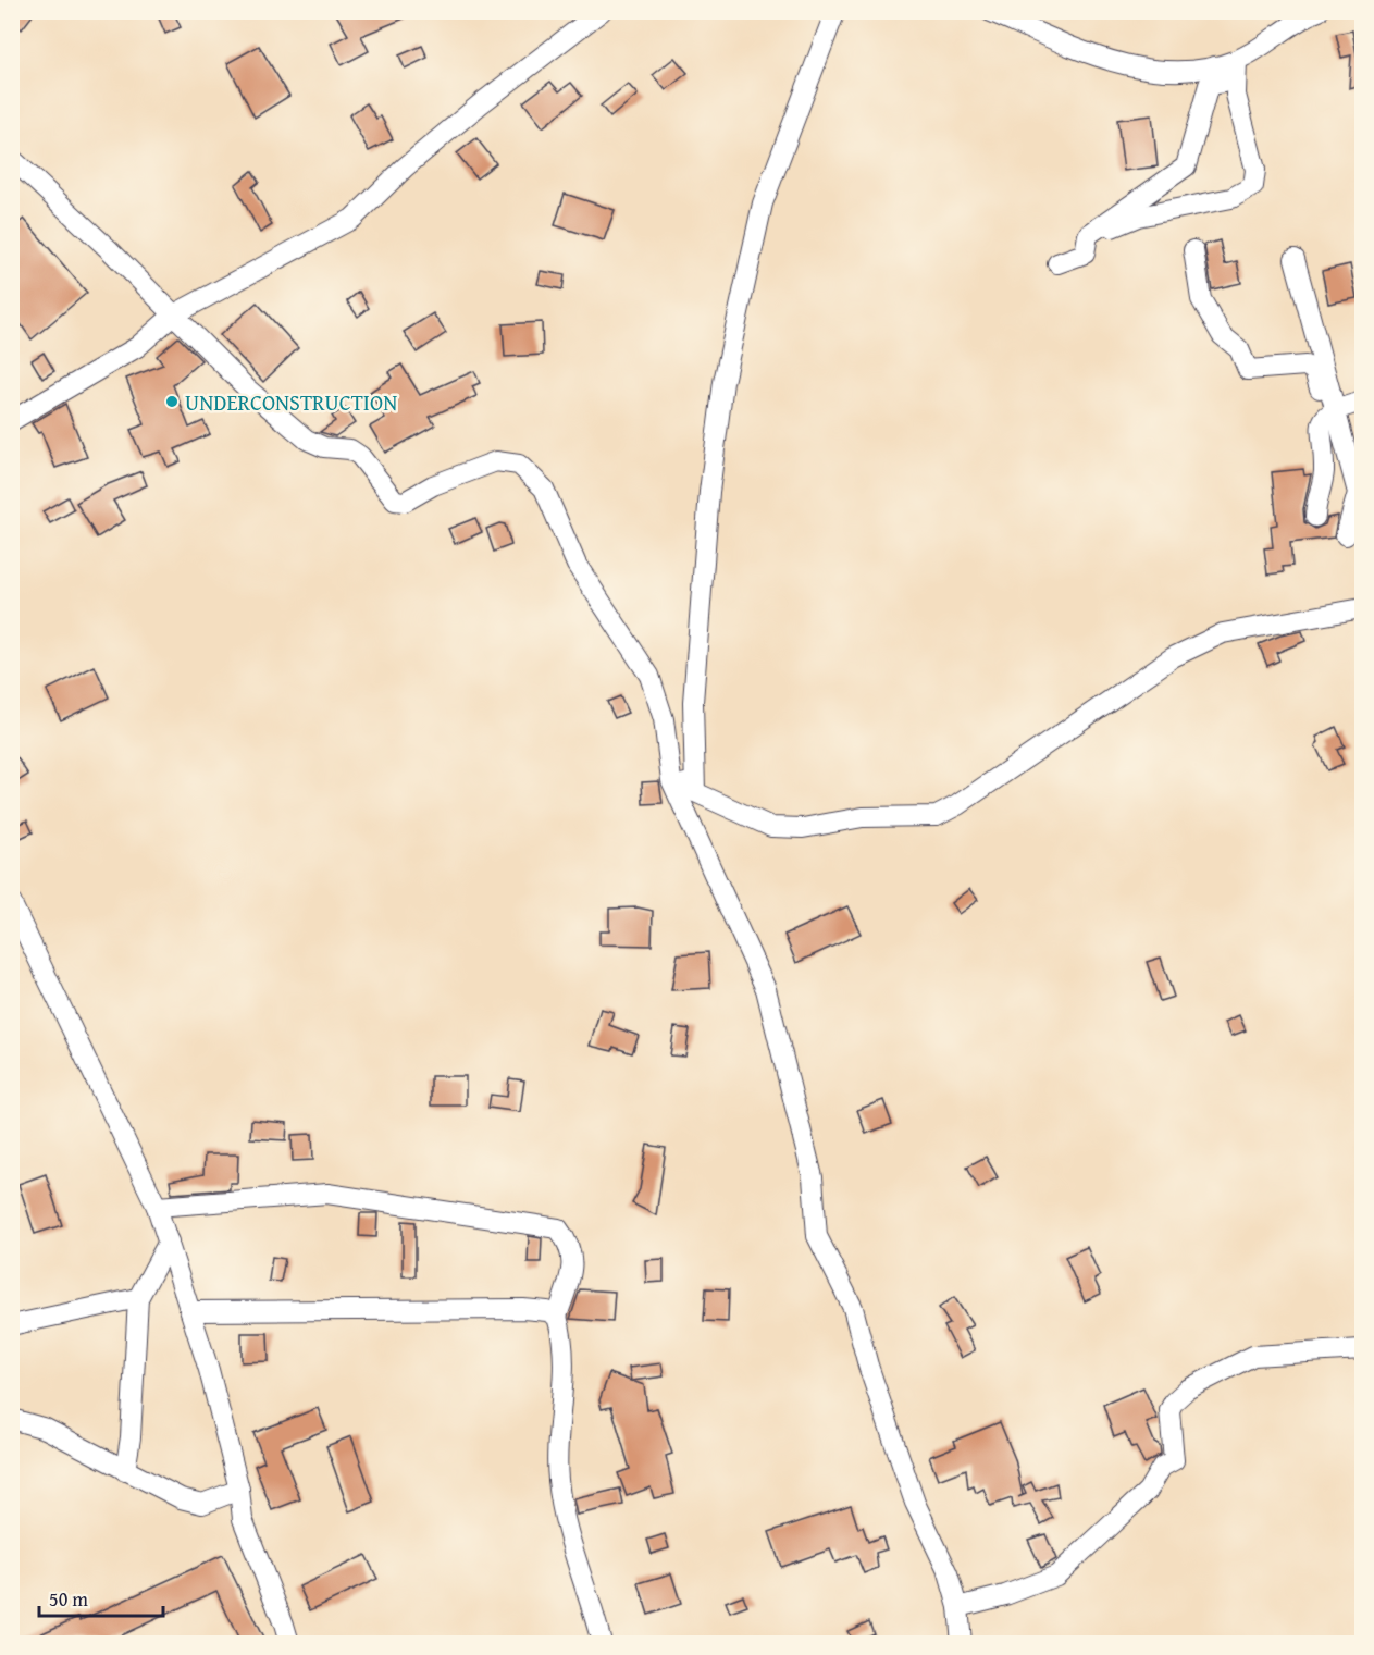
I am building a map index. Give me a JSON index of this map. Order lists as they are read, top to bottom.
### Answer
{
  "places": ["UNDERCONSTRUCTION"],
  "scale_bar": "50 m"
}
